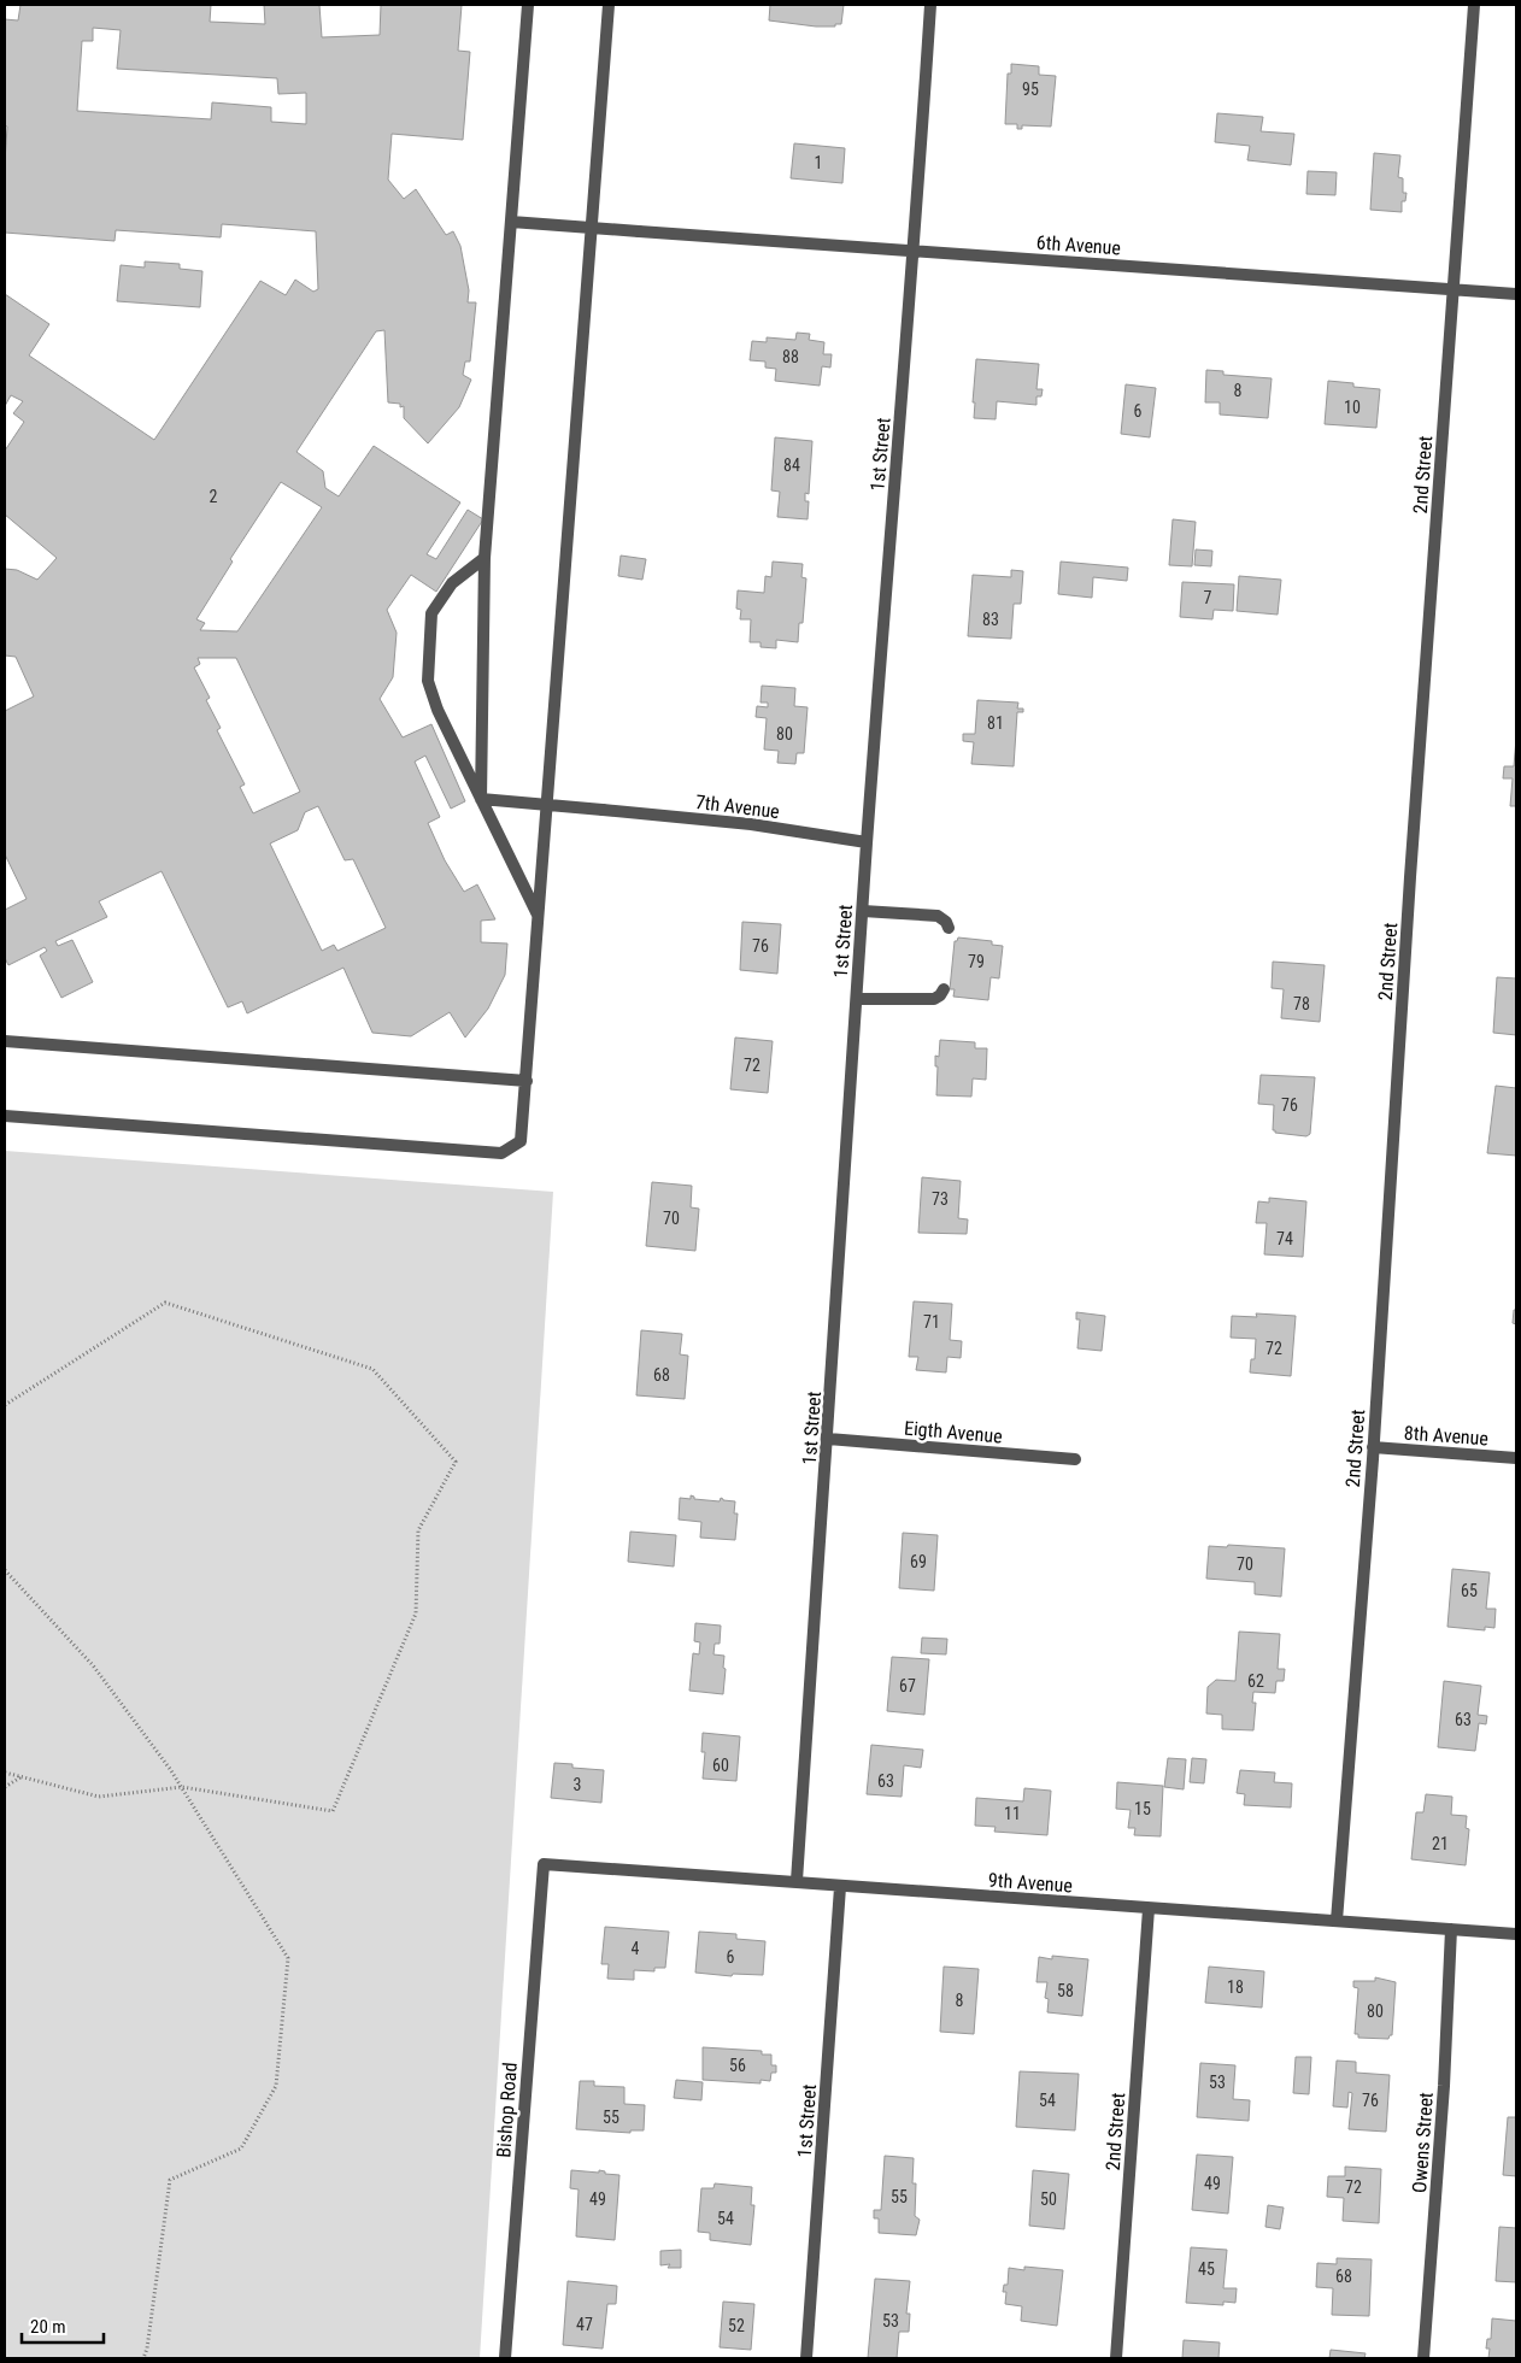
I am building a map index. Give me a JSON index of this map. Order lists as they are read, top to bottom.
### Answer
{
  "streets": {
    "street": [
      "6th Avenue",
      "1st Street",
      "2nd Street",
      "7th Avenue",
      "Eigth Avenue",
      "8th Avenue",
      "9th Avenue",
      "Bishop Road",
      "Owens Street"
    ]
  },
  "crossings": [
    ["6th Avenue", "1st Street"],
    ["6th Avenue", "2nd Street"],
    ["1st Street", "7th Avenue"],
    ["1st Street", "Eigth Avenue"],
    ["1st Street", "9th Avenue"],
    ["2nd Street", "8th Avenue"],
    ["2nd Street", "9th Avenue"],
    ["9th Avenue", "Bishop Road"],
    ["9th Avenue", "Owens Street"]
  ],
  "house_numbers": [
    "95",
    "1",
    "88",
    "8",
    "10",
    "6",
    "84",
    "2",
    "7",
    "83",
    "81",
    "80",
    "76",
    "79",
    "78",
    "72",
    "76",
    "73",
    "70",
    "74",
    "71",
    "72",
    "68",
    "69",
    "70",
    "65",
    "62",
    "67",
    "63",
    "60",
    "63",
    "3",
    "15",
    "11",
    "21",
    "4",
    "6",
    "18",
    "58",
    "8",
    "80",
    "56",
    "53",
    "54",
    "76",
    "55",
    "49",
    "72",
    "55",
    "49",
    "50",
    "54",
    "45",
    "68",
    "53",
    "47",
    "52"
  ],
  "scale_bar": "20 m"
}
